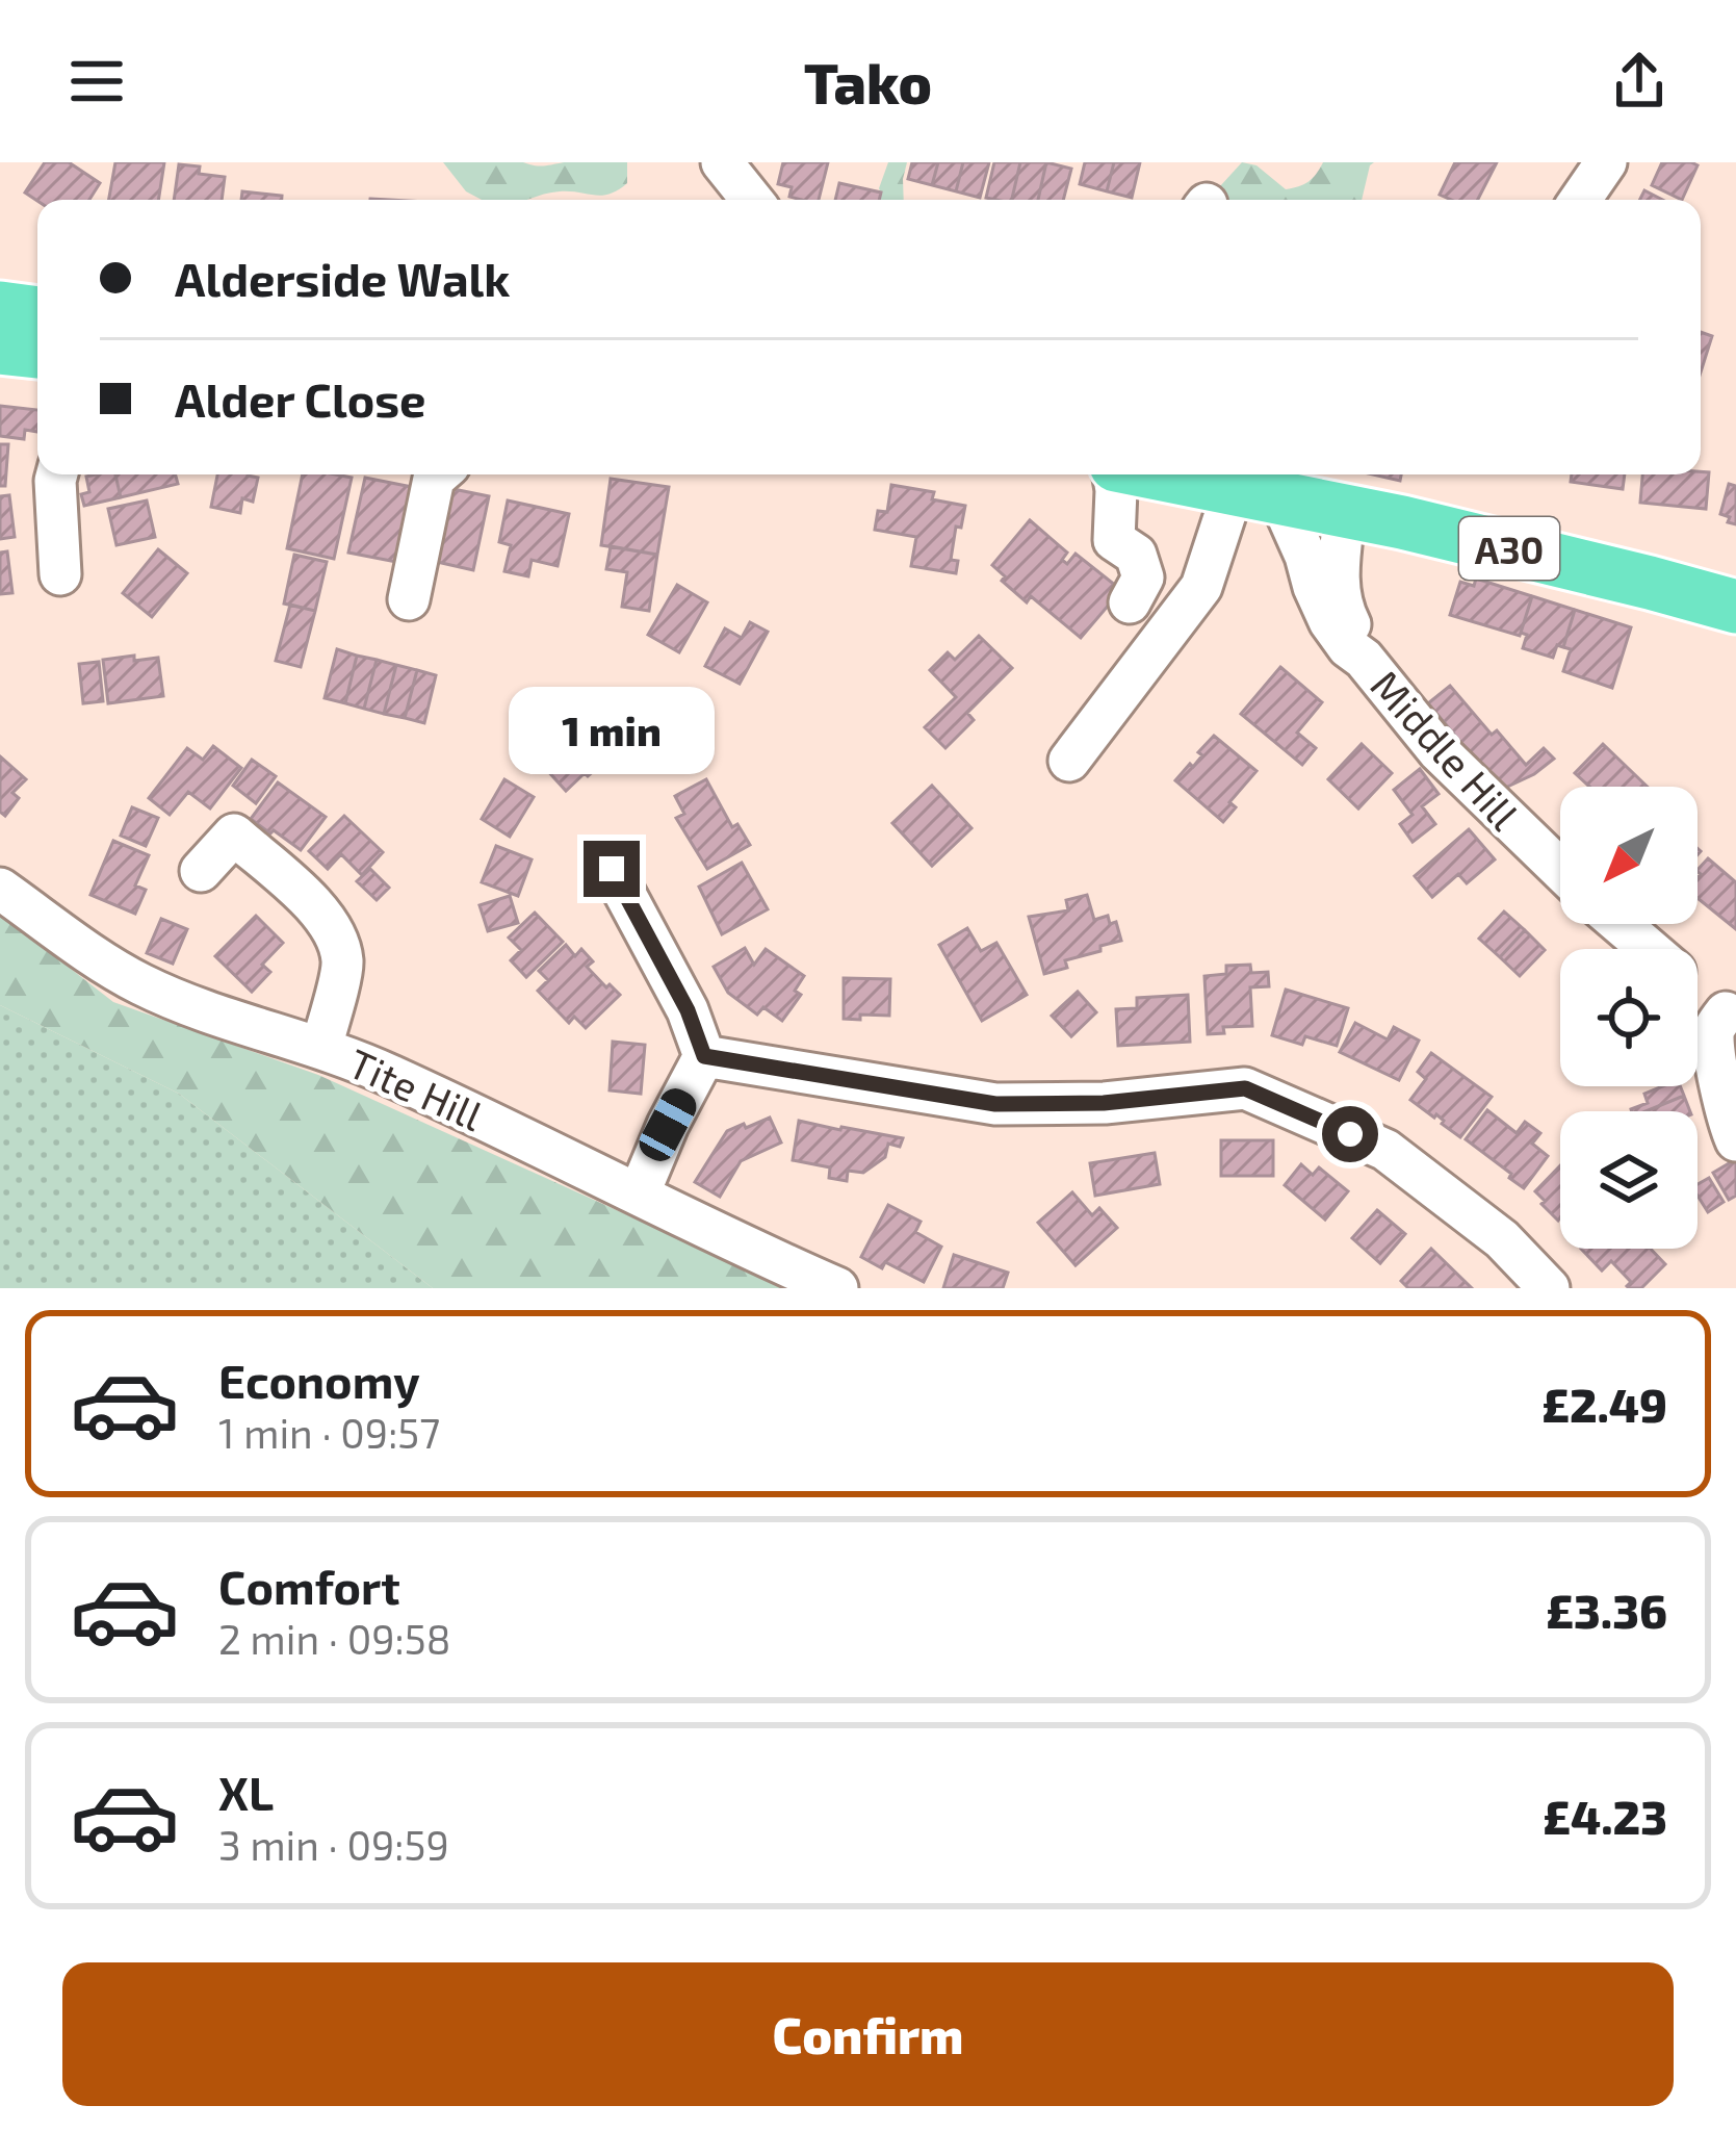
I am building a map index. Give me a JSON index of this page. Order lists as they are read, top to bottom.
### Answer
{
  "streets": {
    "main road": ["A30"],
    "street": ["Middle Hill", "Tite Hill"]
  },
  "crossings": [
    ["A30", "Middle Hill"]
  ],
  "north": "bottom left",
  "page": {
    "header": "Tako",
    "banner": ["Alderside Walk", "Alder Close"],
    "bubble": "1 min",
    "list": [
      {
        "name": "Economy",
        "note": "1 min · 09:57",
        "value": "£2.49"
      },
      {
        "name": "Comfort",
        "note": "2 min · 09:58",
        "value": "£3.36"
      },
      {
        "name": "XL",
        "note": "3 min · 09:59",
        "value": "£4.23"
      }
    ],
    "buttons": "Confirm"
  }
}
